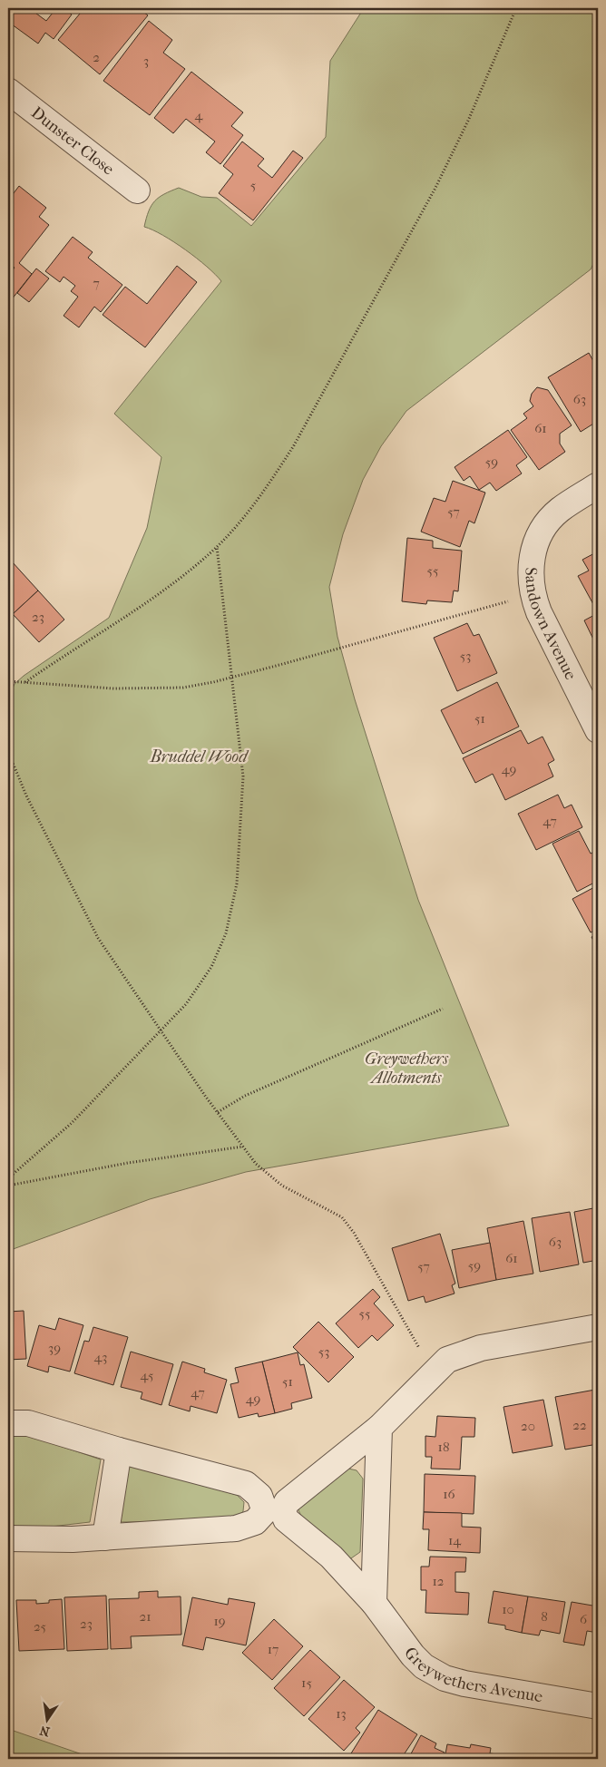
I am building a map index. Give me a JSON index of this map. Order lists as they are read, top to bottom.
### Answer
{
  "streets": {
    "street": ["Dunster Close", "Sandown Avenue", "Greywethers Avenue"]
  },
  "parks": ["Bruddel Wood", "Greywethers Allotments"],
  "house_numbers": [
    "2",
    "3",
    "4",
    "5",
    "7",
    "63",
    "61",
    "59",
    "57",
    "55",
    "23",
    "53",
    "51",
    "49",
    "47",
    "63",
    "61",
    "59",
    "57",
    "55",
    "39",
    "53",
    "43",
    "45",
    "51",
    "47",
    "49",
    "22",
    "20",
    "18",
    "16",
    "14",
    "12",
    "10",
    "21",
    "8",
    "6",
    "19",
    "23",
    "25",
    "17",
    "15",
    "13"
  ],
  "north": "bottom"
}
